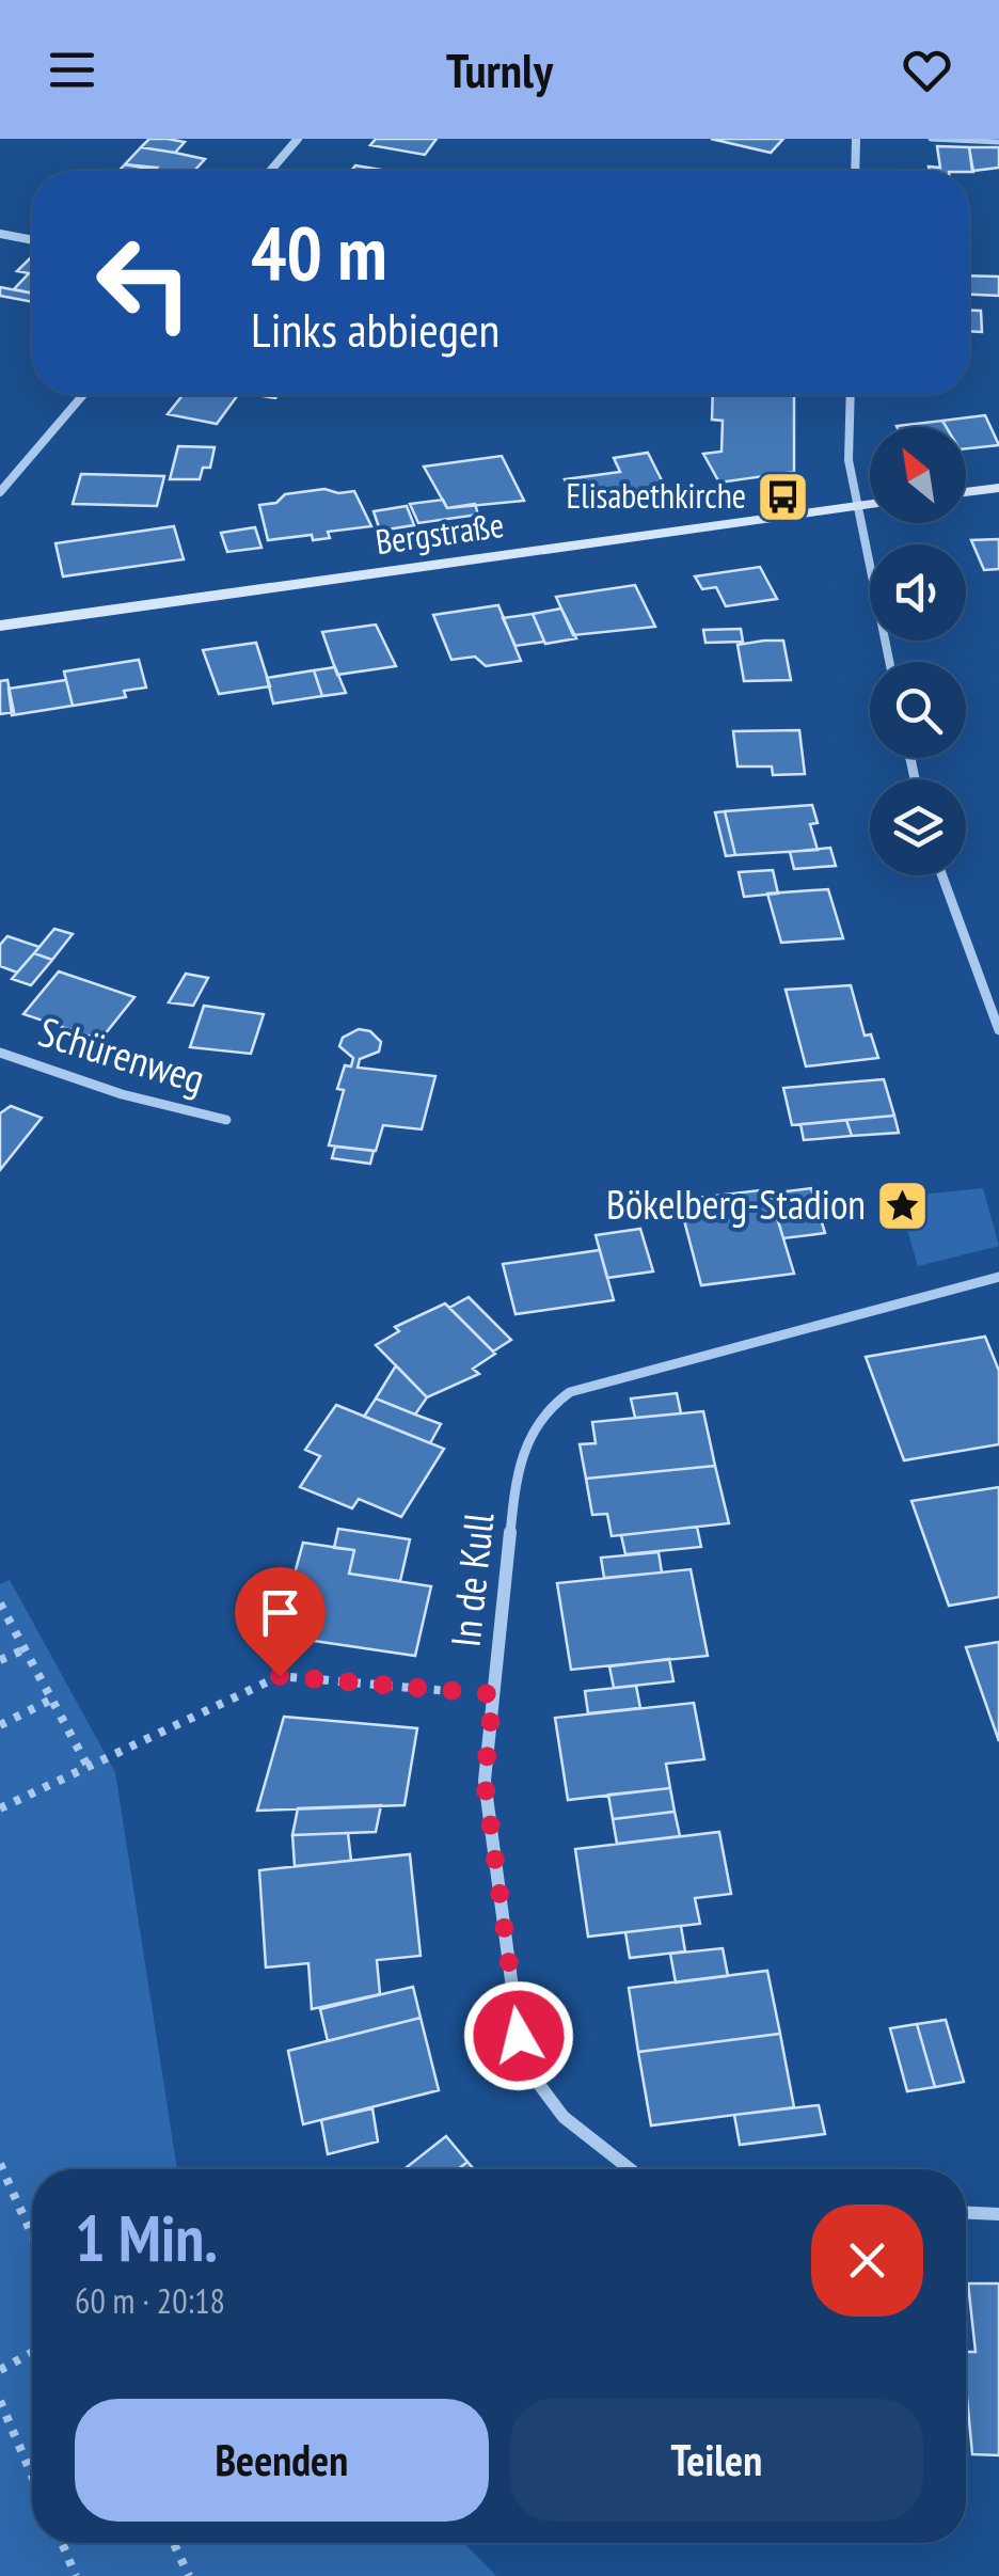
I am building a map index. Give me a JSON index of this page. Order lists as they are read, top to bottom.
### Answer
{
  "streets": {
    "main road": ["Bergstraße"],
    "street": ["Schürenweg", "In de Kull"]
  },
  "places": {
    "bus stop": ["Elisabethkirche"],
    "place": ["Bökelberg-Stadion"]
  },
  "north": "top left",
  "page": {
    "header": "Turnly",
    "turn": ["40 m", "Links abbiegen"],
    "heading": ["1 Min.", "60 m · 20:18"],
    "buttons": ["Beenden", "Teilen"]
  }
}
